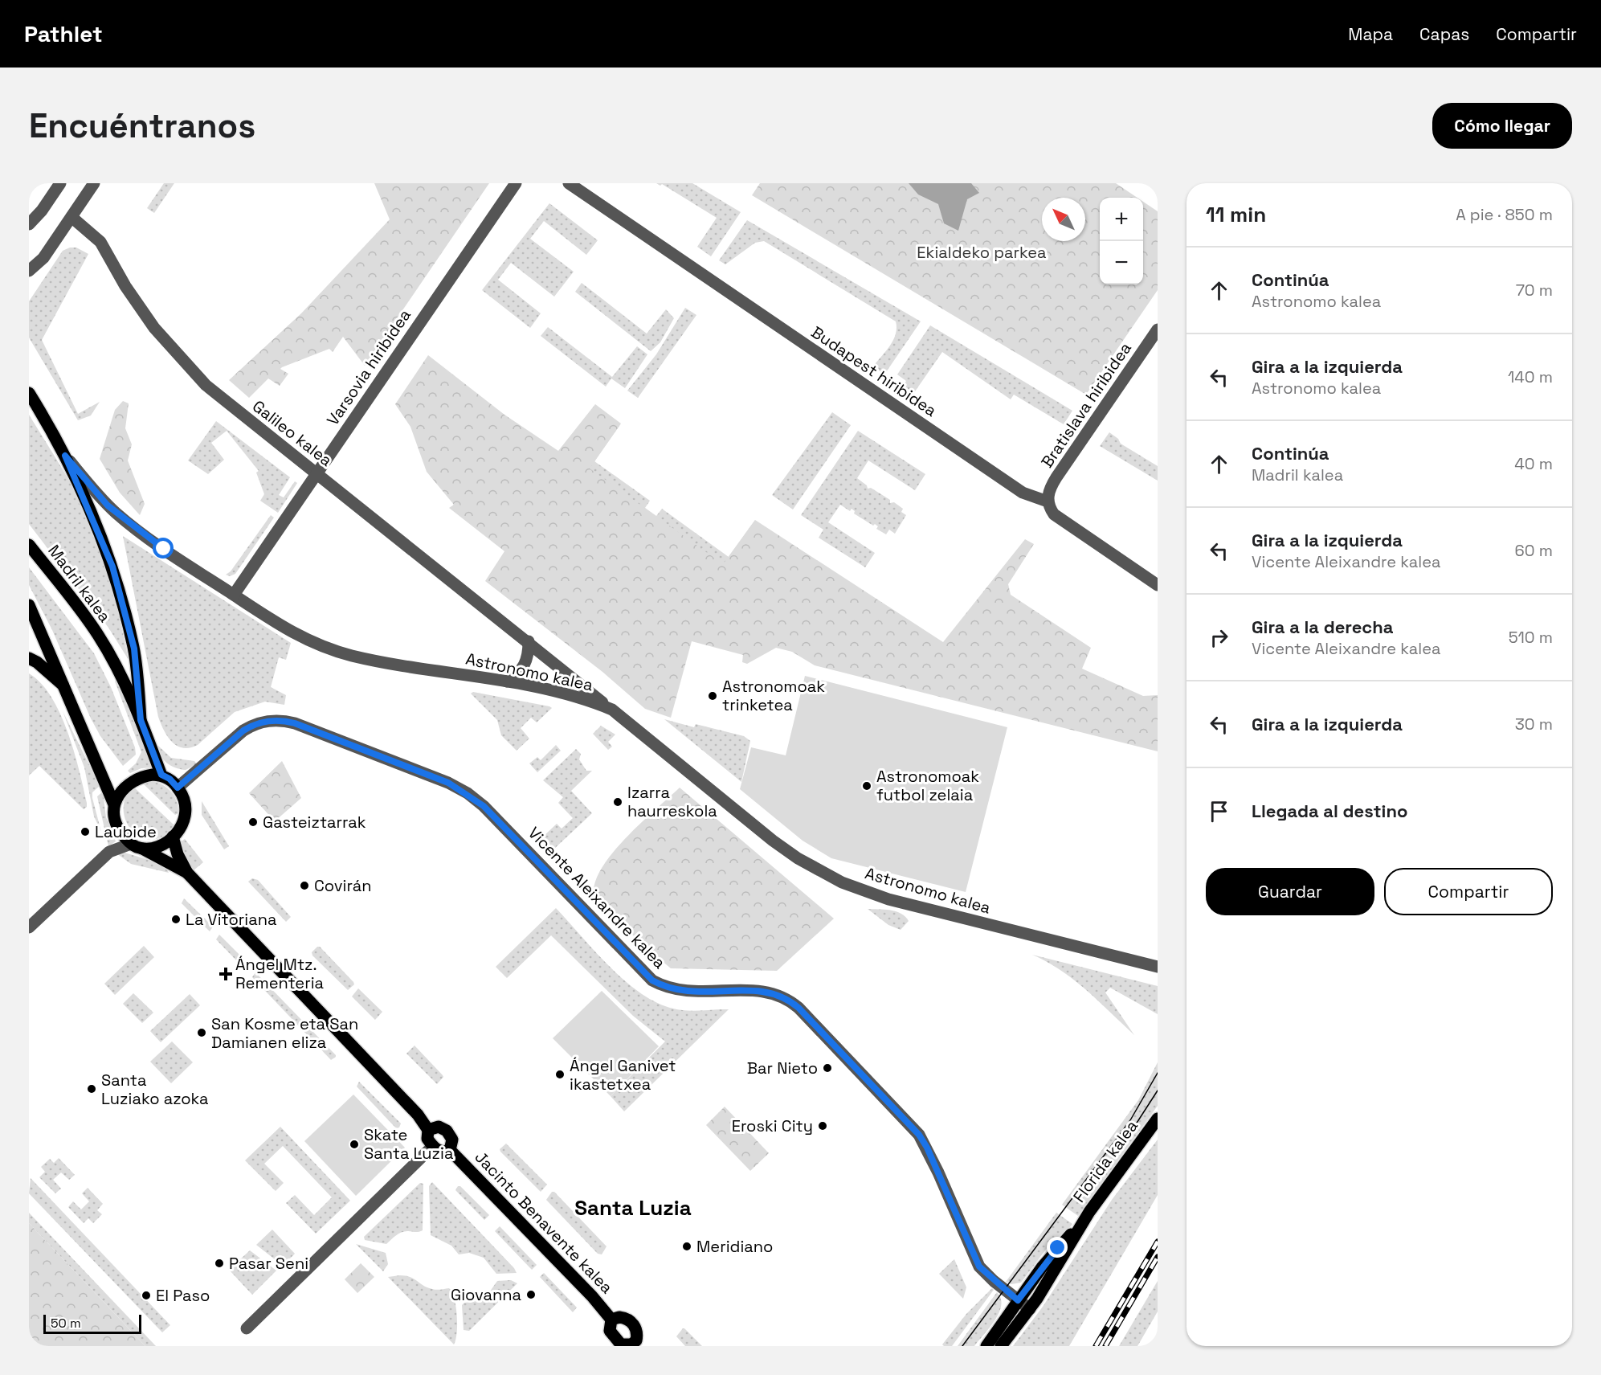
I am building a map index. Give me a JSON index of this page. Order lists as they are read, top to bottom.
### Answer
{
  "streets": {
    "main road": [
      "Madril kalea",
      "Astronomo kalea",
      "Florida kalea",
      "Jacinto Benavente kalea"
    ],
    "street": [
      "Varsovia hiribidea",
      "Budapest hiribidea",
      "Bratislava hiribidea",
      "Galileo kalea",
      "Vicente Aleixandre kalea"
    ]
  },
  "crossings": [
    ["Varsovia hiribidea", "Galileo kalea"],
    ["Varsovia hiribidea", "Astronomo kalea"],
    ["Budapest hiribidea", "Bratislava hiribidea"],
    ["Galileo kalea", "Astronomo kalea"],
    ["Madril kalea", "Astronomo kalea"],
    ["Madril kalea", "Vicente Aleixandre kalea"]
  ],
  "districts": ["Santa Luzia"],
  "parks": ["Ekialdeko parkea"],
  "places": {
    "other": [
      "Astronomoak trinketea",
      "Astronomoak futbol zelaia",
      "Izarra haurreskola",
      "Gasteiztarrak",
      "Laubide",
      "Covirán",
      "La Vitoriana",
      "San Kosme eta San Damianen eliza",
      "Bar Nieto",
      "Ángel Ganivet ikastetxea",
      "Santa Luziako azoka",
      "Eroski City",
      "Skate Santa Luzia",
      "Meridiano",
      "Pasar Seni",
      "Giovanna",
      "El Paso"
    ],
    "health": ["Ángel Mtz. Rementeria"]
  },
  "scale_bar": "50 m",
  "north": "top left",
  "page": {
    "header": "Pathlet",
    "nav": ["Mapa", "Capas", "Compartir"],
    "buttons": [
      "Cómo llegar",
      ["Guardar", "Compartir"]
    ],
    "title": "Encuéntranos",
    "heading": ["11 min", "A pie · 850 m"],
    "map_buttons": ["+", "−"],
    "list": [
      ["Continúa", "Astronomo kalea", "70 m"],
      ["Gira a la izquierda", "Astronomo kalea", "140 m"],
      ["Continúa", "Madril kalea", "40 m"],
      ["Gira a la izquierda", "Vicente Aleixandre kalea", "60 m"],
      ["Gira a la derecha", "Vicente Aleixandre kalea", "510 m"],
      ["Gira a la izquierda", "30 m"],
      "Llegada al destino"
    ],
    "scale": "50 m"
  }
}
